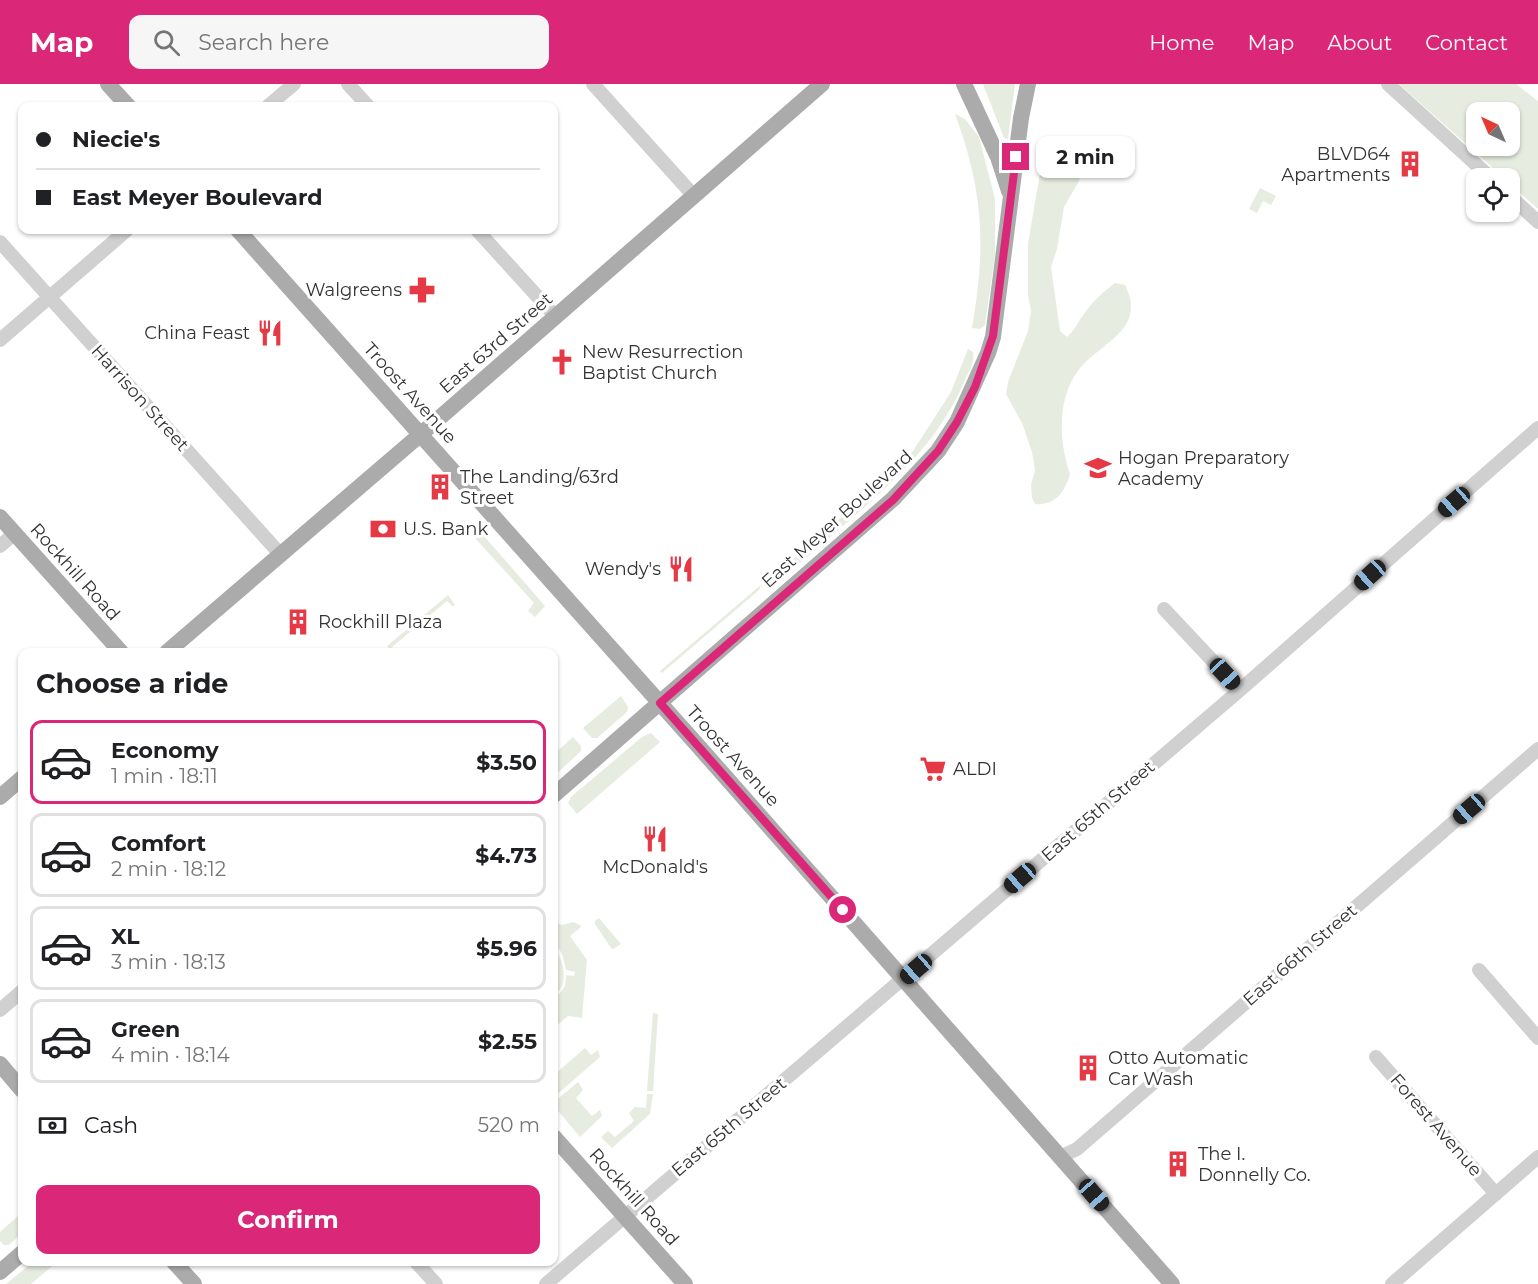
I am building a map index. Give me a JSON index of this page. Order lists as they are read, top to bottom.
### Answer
{
  "streets": {
    "main road": [
      "East 63rd Street",
      "Troost Avenue",
      "East Meyer Boulevard",
      "Rockhill Road"
    ],
    "street": [
      "Harrison Street",
      "East 65th Street",
      "East 66th Street",
      "Forest Avenue"
    ]
  },
  "crossings": [
    ["East 63rd Street", "Troost Avenue"],
    ["East 63rd Street", "Harrison Street"],
    ["Troost Avenue", "East Meyer Boulevard"],
    ["Troost Avenue", "East 65th Street"],
    ["Troost Avenue", "East 66th Street"],
    ["Rockhill Road", "East 65th Street"]
  ],
  "places": {
    "building": [
      "BLVD64 Apartments",
      "The Landing/63rd Street",
      "Rockhill Plaza",
      "Otto Automatic Car Wash",
      "The I. Donnelly Co."
    ],
    "pharmacy": ["Walgreens"],
    "restaurant": ["China Feast", "Wendy's", "McDonald's"],
    "church": ["New Resurrection Baptist Church"],
    "school or university": ["Hogan Preparatory Academy"],
    "bank": ["U.S. Bank"],
    "supermarket": ["ALDI"]
  },
  "north": "top left",
  "page": {
    "header": "Map",
    "search": "Search here",
    "nav": [
      "Home",
      "Map",
      "About",
      "Contact"
    ],
    "banner": ["Niecie's", "East Meyer Boulevard"],
    "bubble": "2 min",
    "heading": "Choose a ride",
    "list": [
      {
        "name": "Economy",
        "note": "1 min · 18:11",
        "value": "$3.50"
      },
      {
        "name": "Comfort",
        "note": "2 min · 18:12",
        "value": "$4.73"
      },
      {
        "name": "XL",
        "note": "3 min · 18:13",
        "value": "$5.96"
      },
      {
        "name": "Green",
        "note": "4 min · 18:14",
        "value": "$2.55"
      }
    ],
    "pay": ["Cash", "520 m"],
    "buttons": "Confirm"
  }
}
